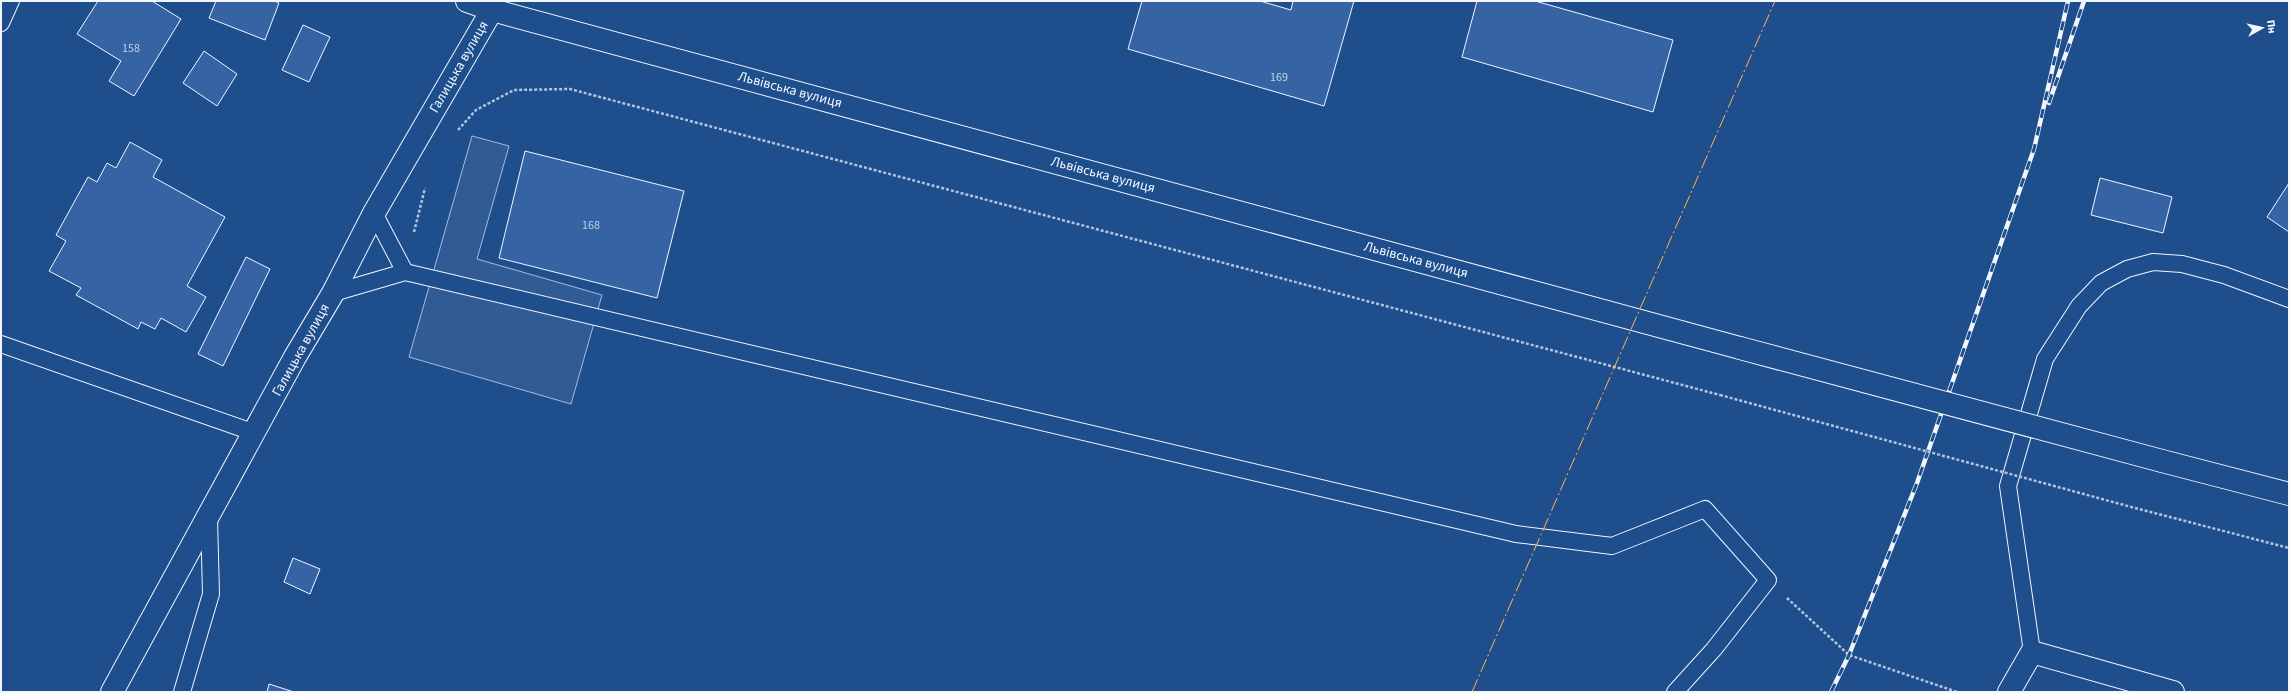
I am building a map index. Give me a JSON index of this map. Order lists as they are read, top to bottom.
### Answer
{
  "streets": {
    "main road": ["Галицька вулиця", "Львівська вулиця"]
  },
  "crossings": [
    ["Галицька вулиця", "Львівська вулиця"]
  ],
  "house_numbers": ["158", "169", "168"],
  "north": "right"
}
